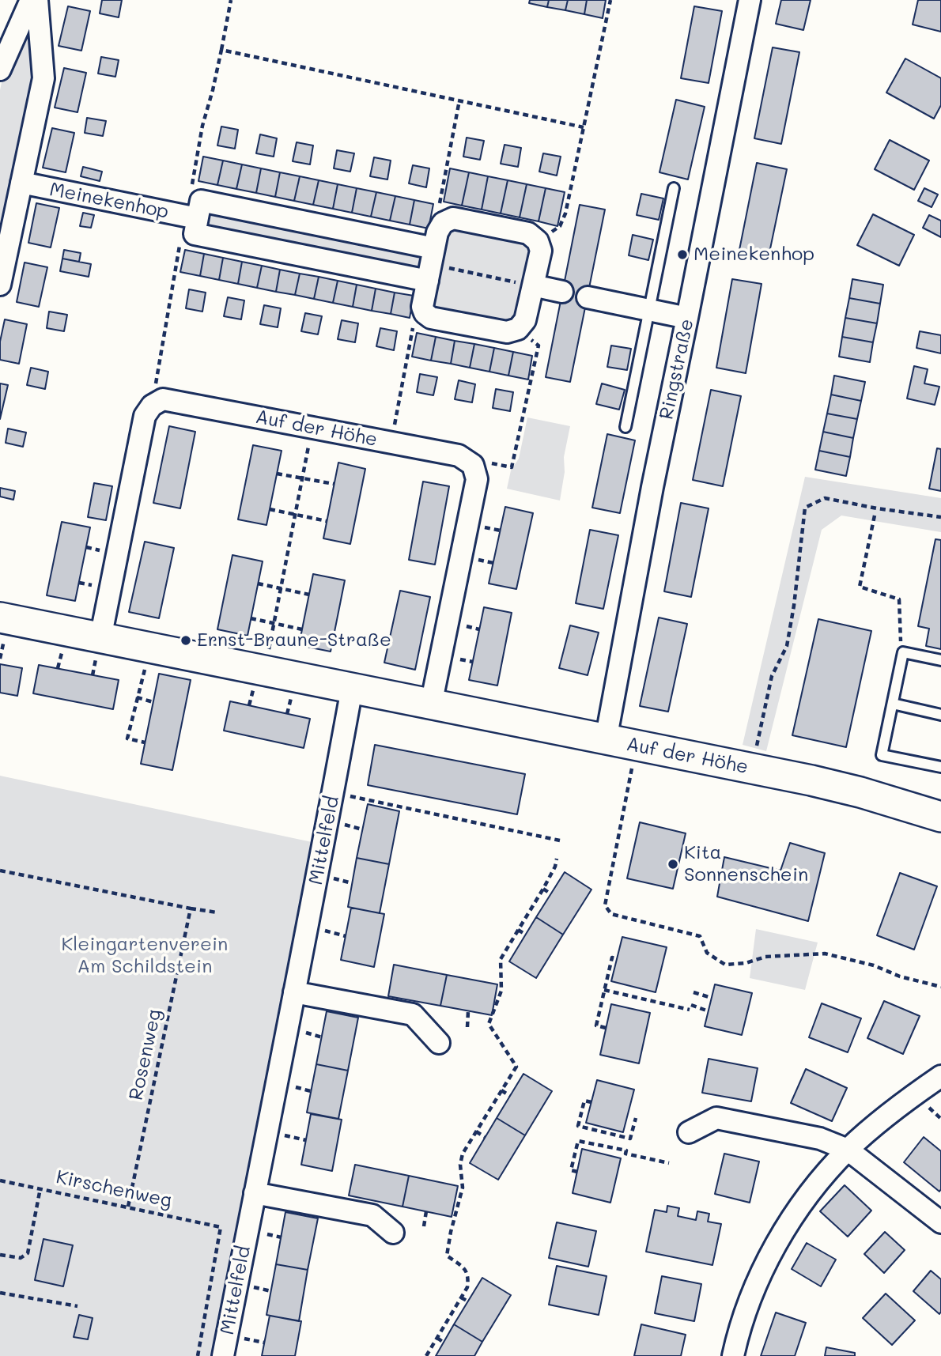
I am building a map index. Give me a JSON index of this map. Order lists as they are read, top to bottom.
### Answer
{
  "streets": {
    "street": [
      "Meinekenhop",
      "Ringstraße",
      "Auf der Höhe",
      "Mittelfeld"
    ],
    "path": ["Rosenweg", "Kirschenweg"]
  },
  "crossings": [
    ["Ringstraße", "Auf der Höhe"],
    ["Auf der Höhe", "Mittelfeld"],
    ["Rosenweg", "Kirschenweg"]
  ],
  "parks": ["Kleingartenverein Am Schildstein"],
  "places": ["Meinekenhop", "Ernst-Braune-Straße", "Kita Sonnenschein"]
}
